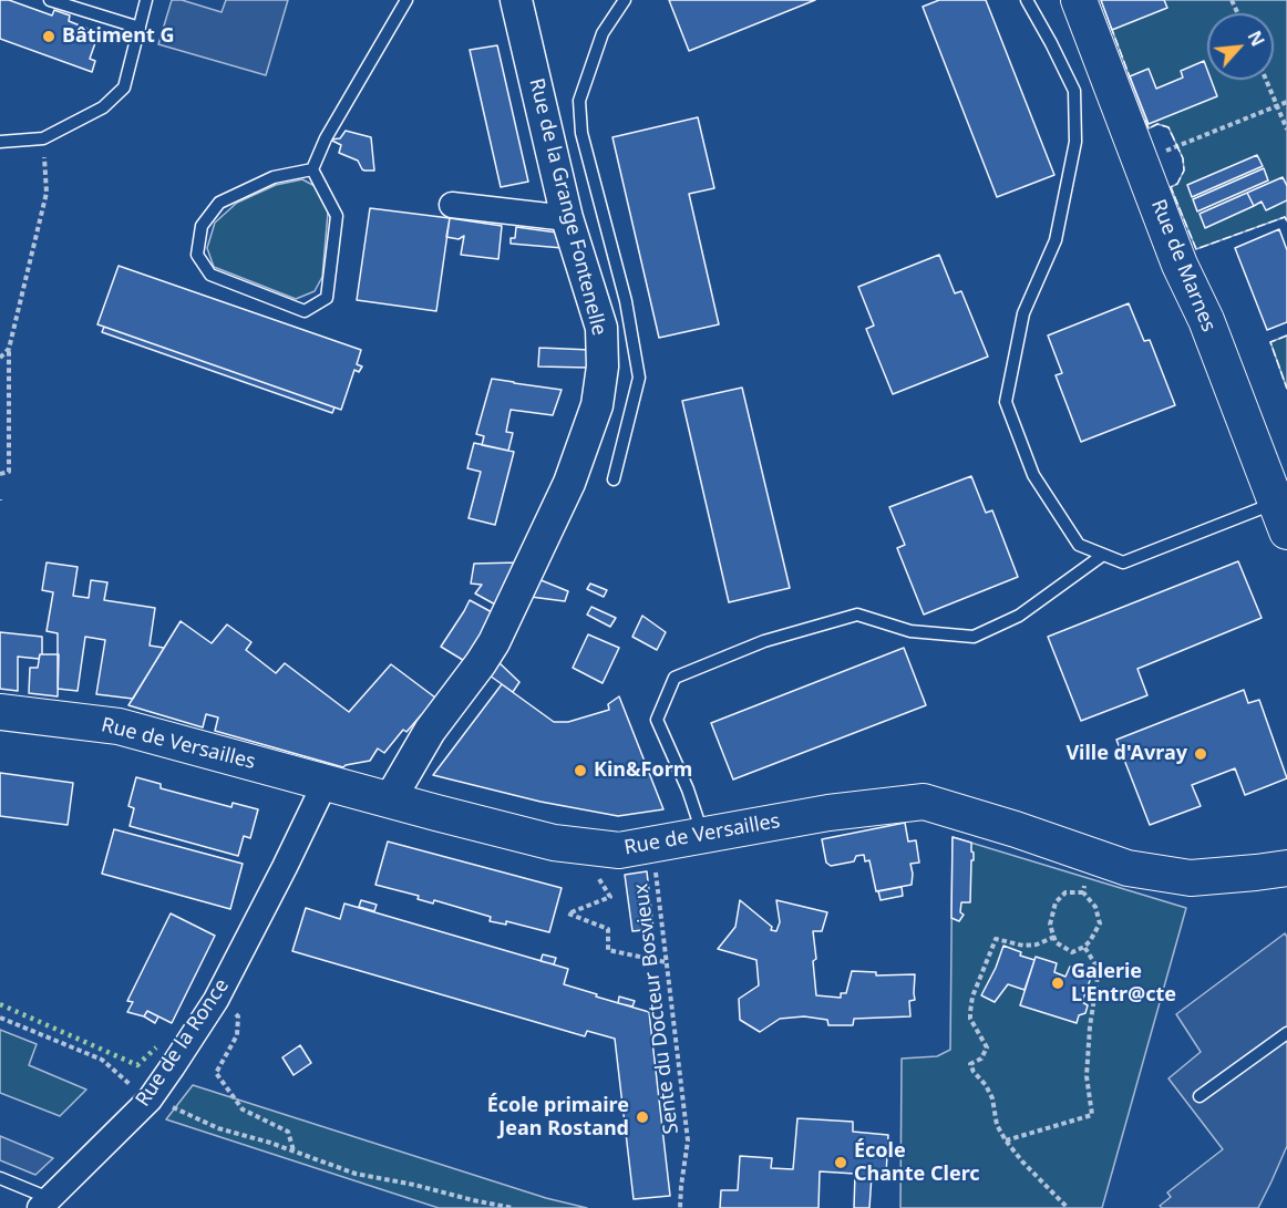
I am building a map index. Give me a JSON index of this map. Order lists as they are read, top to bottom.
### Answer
{
  "streets": {
    "main road": ["Rue de Marnes", "Rue de Versailles"],
    "street": ["Rue de la Grange Fontenelle", "Rue de la Ronce"],
    "path": ["Sente du Docteur Bosvieux"]
  },
  "crossings": [
    ["Rue de la Grange Fontenelle", "Rue de Versailles"],
    ["Rue de Versailles", "Sente du Docteur Bosvieux"],
    ["Rue de Versailles", "Rue de la Ronce"]
  ],
  "places": [
    "Bâtiment G",
    "Ville d'Avray",
    "Kin&Form",
    "Galerie L'Entr@cte",
    "École primaire Jean Rostand",
    "École Chante Clerc"
  ],
  "north": "top right"
}
